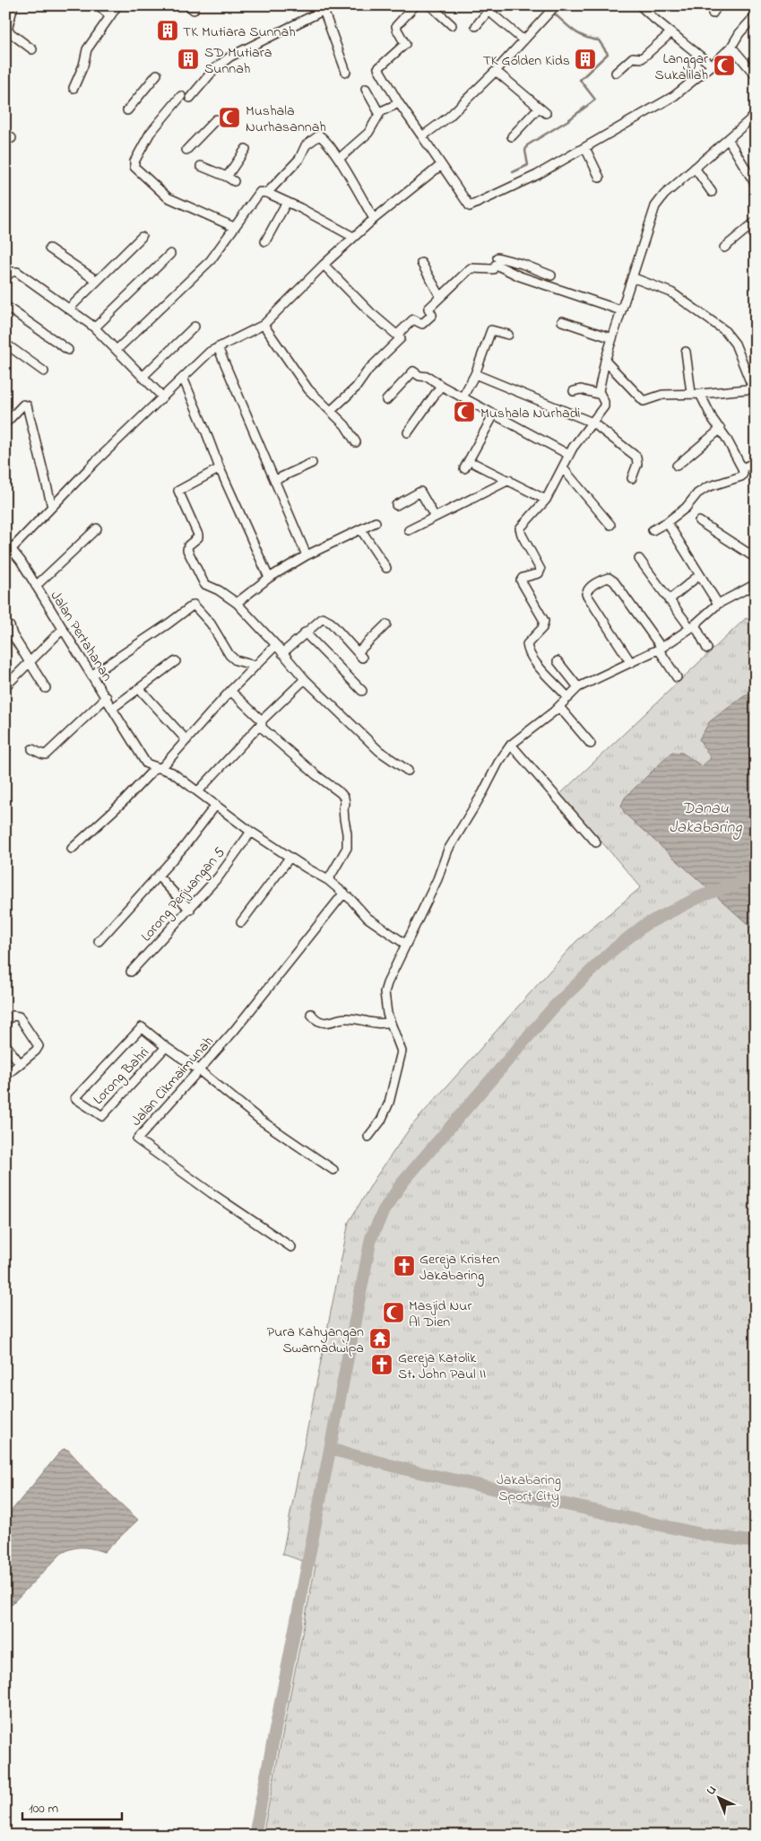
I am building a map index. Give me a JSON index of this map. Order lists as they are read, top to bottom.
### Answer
{
  "streets": {
    "street": [
      "Jalan Pertahanan",
      "Lorong Perjuangan 5",
      "Lorong Bahri",
      "Jalan Cikmaimunah"
    ]
  },
  "crossings": [
    ["Jalan Pertahanan", "Lorong Perjuangan 5"],
    ["Jalan Pertahanan", "Jalan Cikmaimunah"]
  ],
  "water": ["Danau Jakabaring"],
  "parks": ["Jakabaring Sport City"],
  "places": {
    "building": ["TK Mutiara Sunnah", "SD Mutiara Sunnah", "TK Golden Kids"],
    "mosque": [
      "Langgar Sukalilah",
      "Mushala Nurhasannah",
      "Mushala Nurhadi",
      "Masjid Nur Al Dien"
    ],
    "church": ["Gereja Kristen Jakabaring", "Gereja Katolik St. John Paul II"],
    "temple": ["Pura Kahyangan Swarnadwipa"]
  },
  "scale_bar": "100 m",
  "north": "top left"
}
